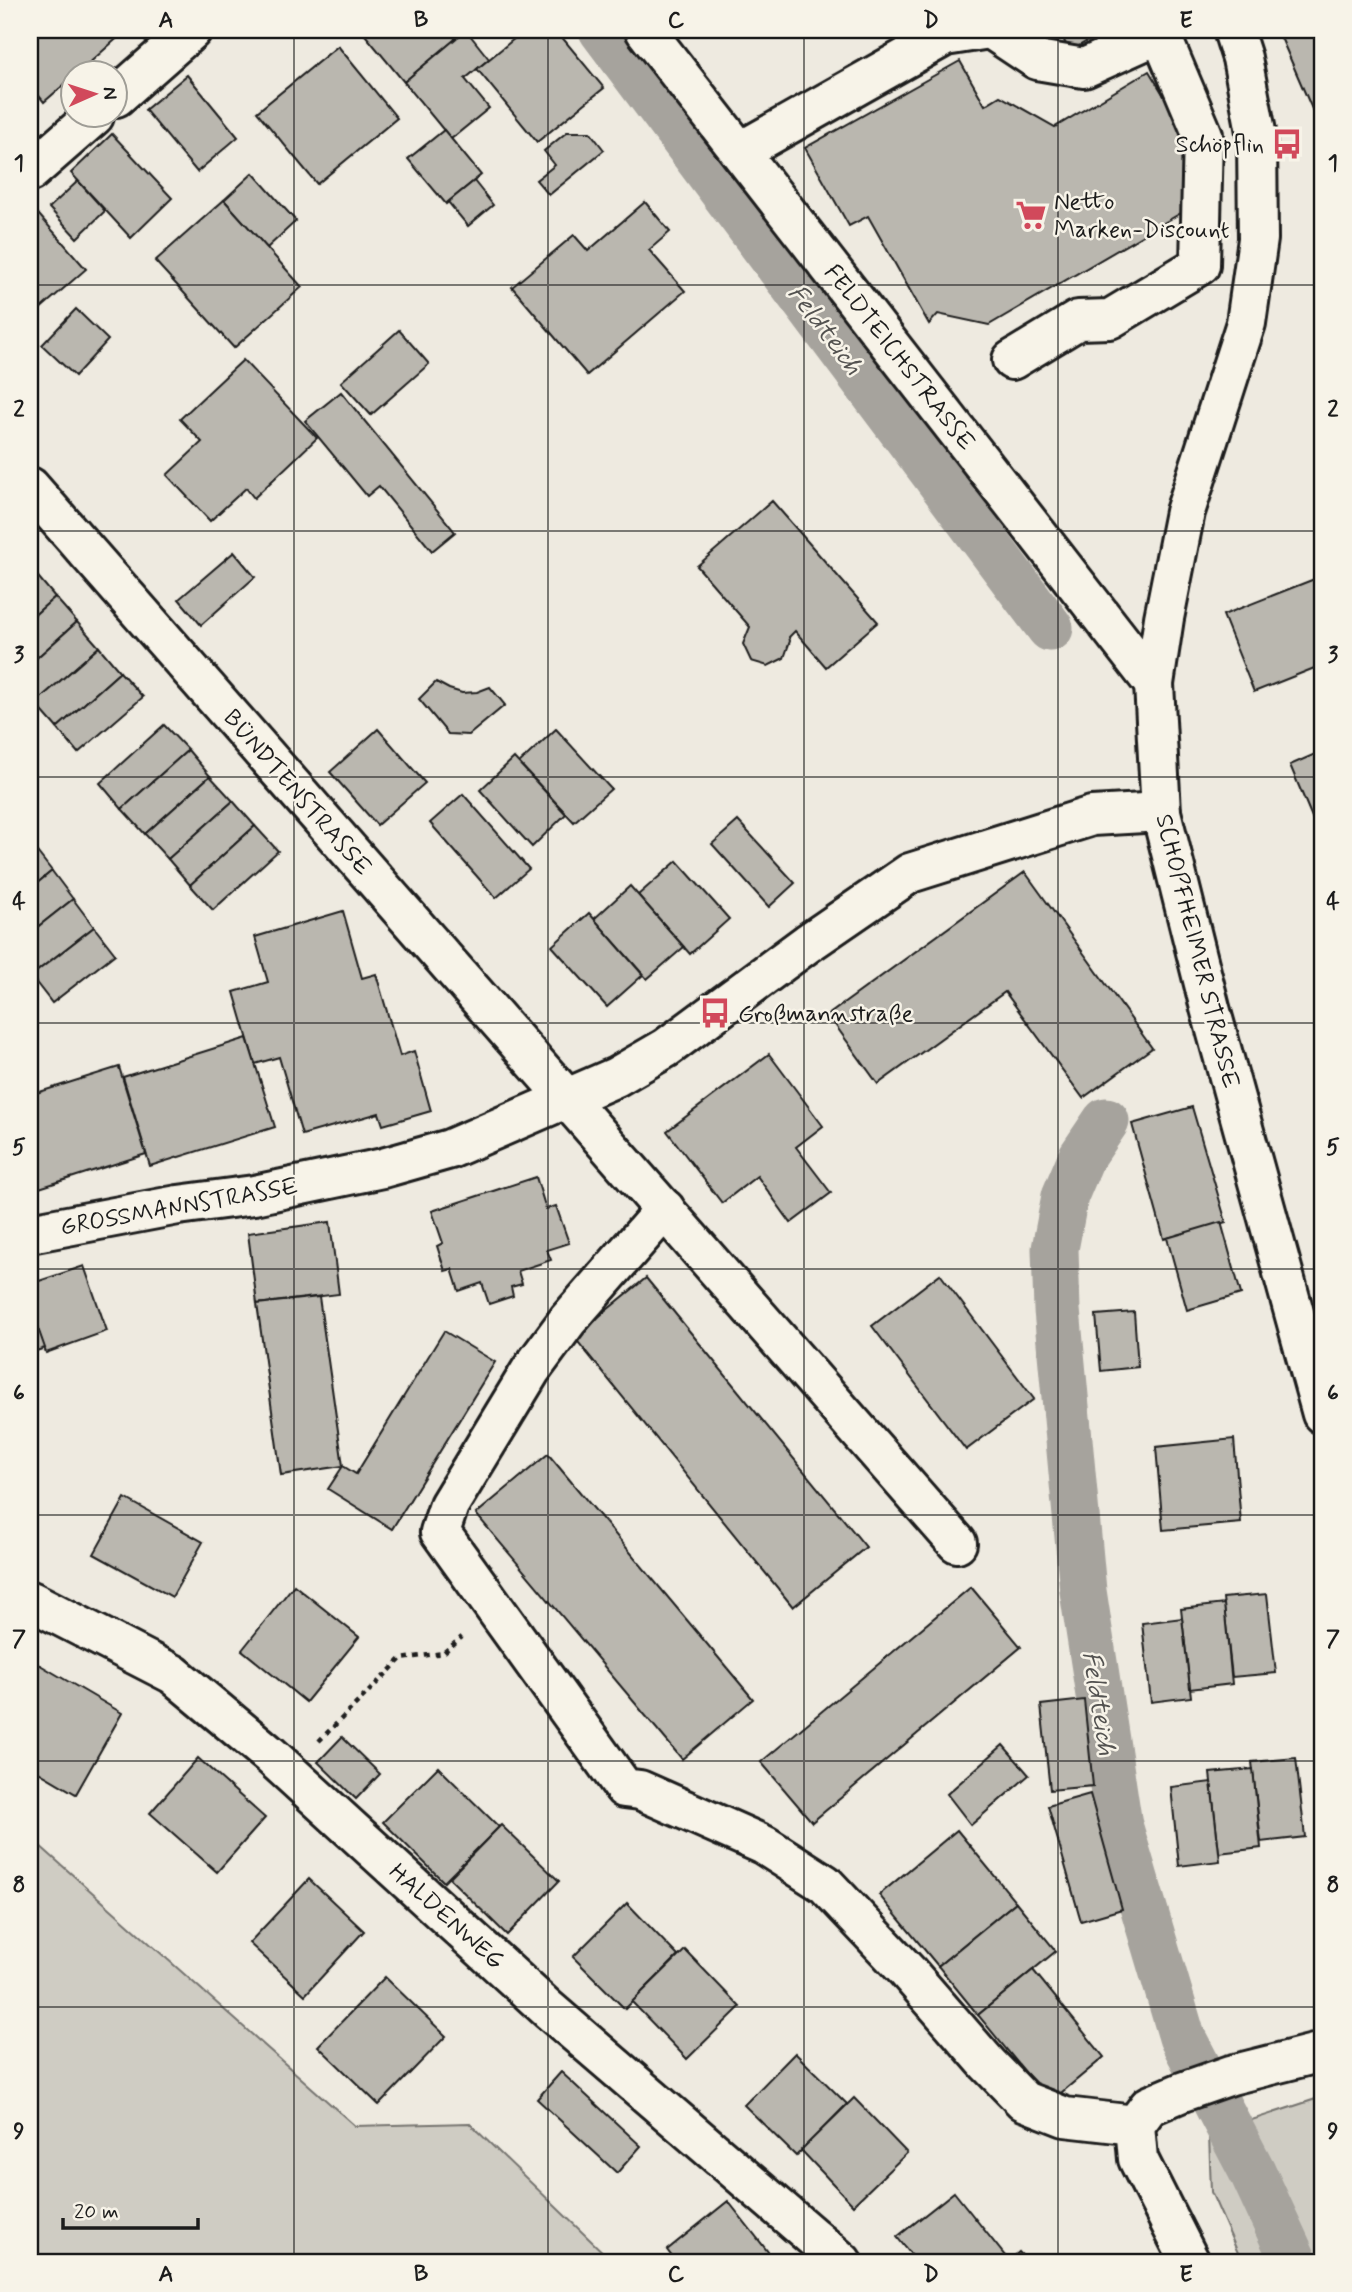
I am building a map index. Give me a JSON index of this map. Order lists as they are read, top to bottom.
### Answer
{
  "streets": {
    "street": [
      "FELDTEICHSTRASSE",
      "BÜNDTENSTRASSE",
      "SCHOPFHEIMER STRASSE",
      "GROSSMANNSTRASSE",
      "HALDENWEG"
    ]
  },
  "crossings": [
    ["FELDTEICHSTRASSE", "SCHOPFHEIMER STRASSE"],
    ["BÜNDTENSTRASSE", "GROSSMANNSTRASSE"],
    ["SCHOPFHEIMER STRASSE", "GROSSMANNSTRASSE"]
  ],
  "water": ["Feldteich"],
  "places": {
    "bus stop": ["Schöpflin", "Großmannstraße"],
    "supermarket": ["Netto Marken-Discount"]
  },
  "scale_bar": "20 m",
  "north": "right",
  "grid": {
    "columns": [
      "A",
      "B",
      "C",
      "D",
      "E"
    ],
    "rows": [
      "1",
      "2",
      "3",
      "4",
      "5",
      "6",
      "7",
      "8",
      "9"
    ]
  }
}
